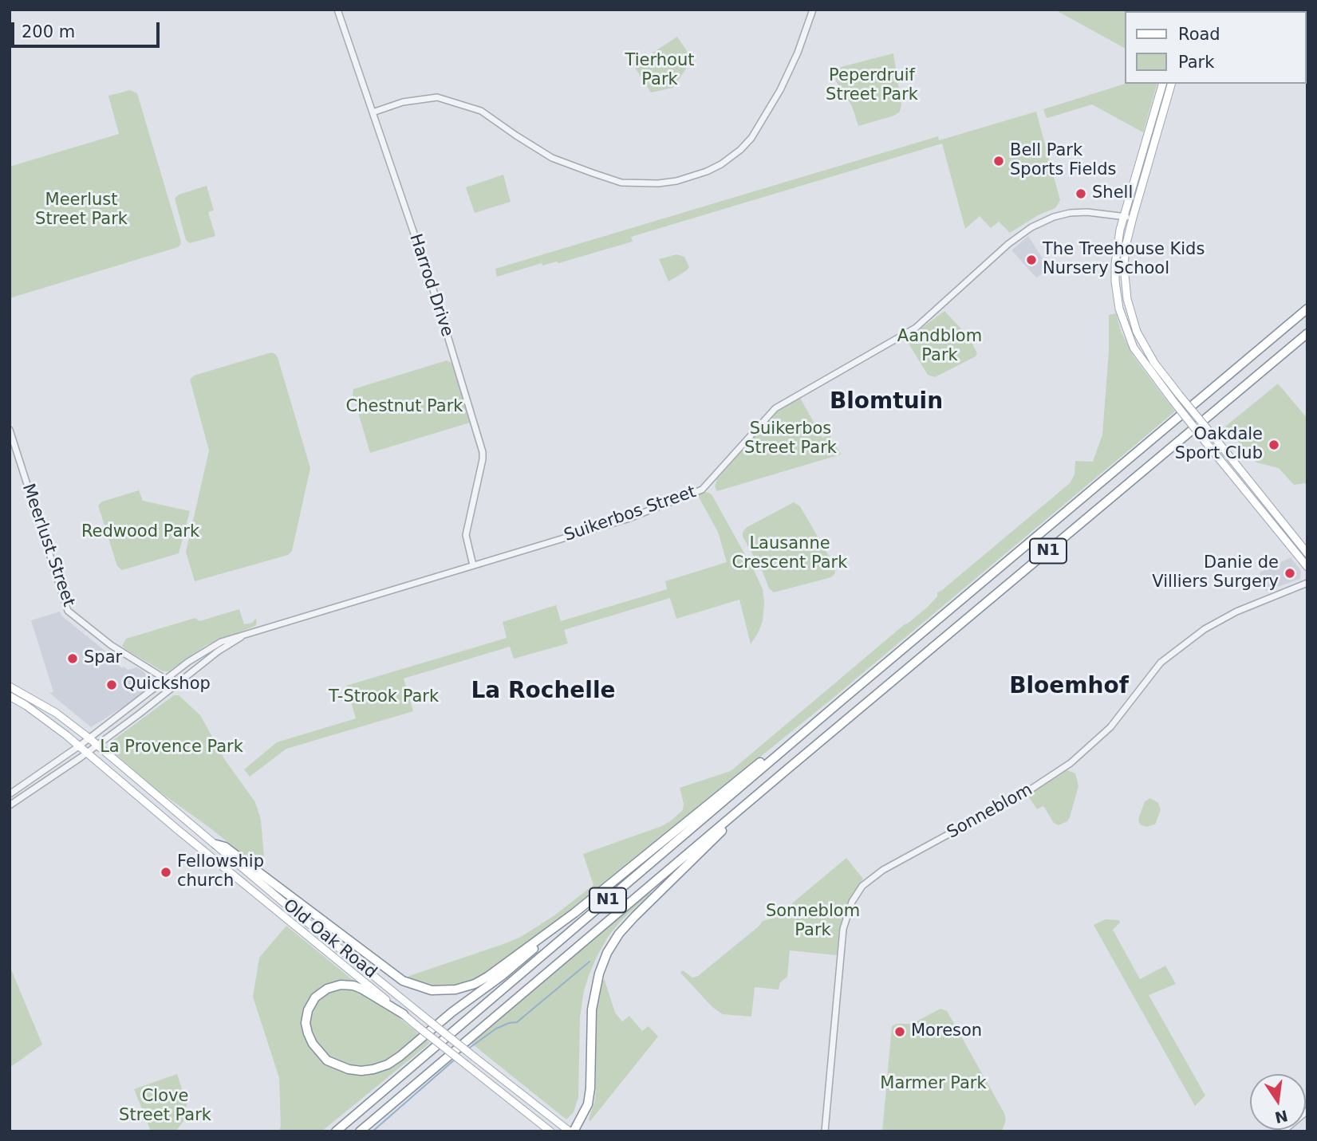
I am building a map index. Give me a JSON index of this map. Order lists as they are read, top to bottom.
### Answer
{
  "streets": {
    "highway": ["N1"],
    "main road": ["Old Oak Road"],
    "street": [
      "Harrod Drive",
      "Suikerbos Street",
      "Meerlust Street",
      "Sonneblom"
    ]
  },
  "crossings": [
    ["Harrod Drive", "Suikerbos Street"],
    ["Suikerbos Street", "Meerlust Street"],
    ["Suikerbos Street", "Old Oak Road"]
  ],
  "districts": ["Blomtuin", "Bloemhof", "La Rochelle"],
  "parks": [
    "Tierhout Park",
    "Peperdruif Street Park",
    "Meerlust Street Park",
    "Aandblom Park",
    "Chestnut Park",
    "Suikerbos Street Park",
    "Redwood Park",
    "Lausanne Crescent Park",
    "T-Strook Park",
    "La Provence Park",
    "Sonneblom Park",
    "Marmer Park",
    "Clove Street Park"
  ],
  "places": [
    "Bell Park Sports Fields",
    "Shell",
    "The Treehouse Kids Nursery School",
    "Oakdale Sport Club",
    "Danie de Villiers Surgery",
    "Spar",
    "Quickshop",
    "Fellowship church",
    "Moreson"
  ],
  "legend": ["Road", "Park"],
  "scale_bar": "200 m",
  "north": "bottom"
}
